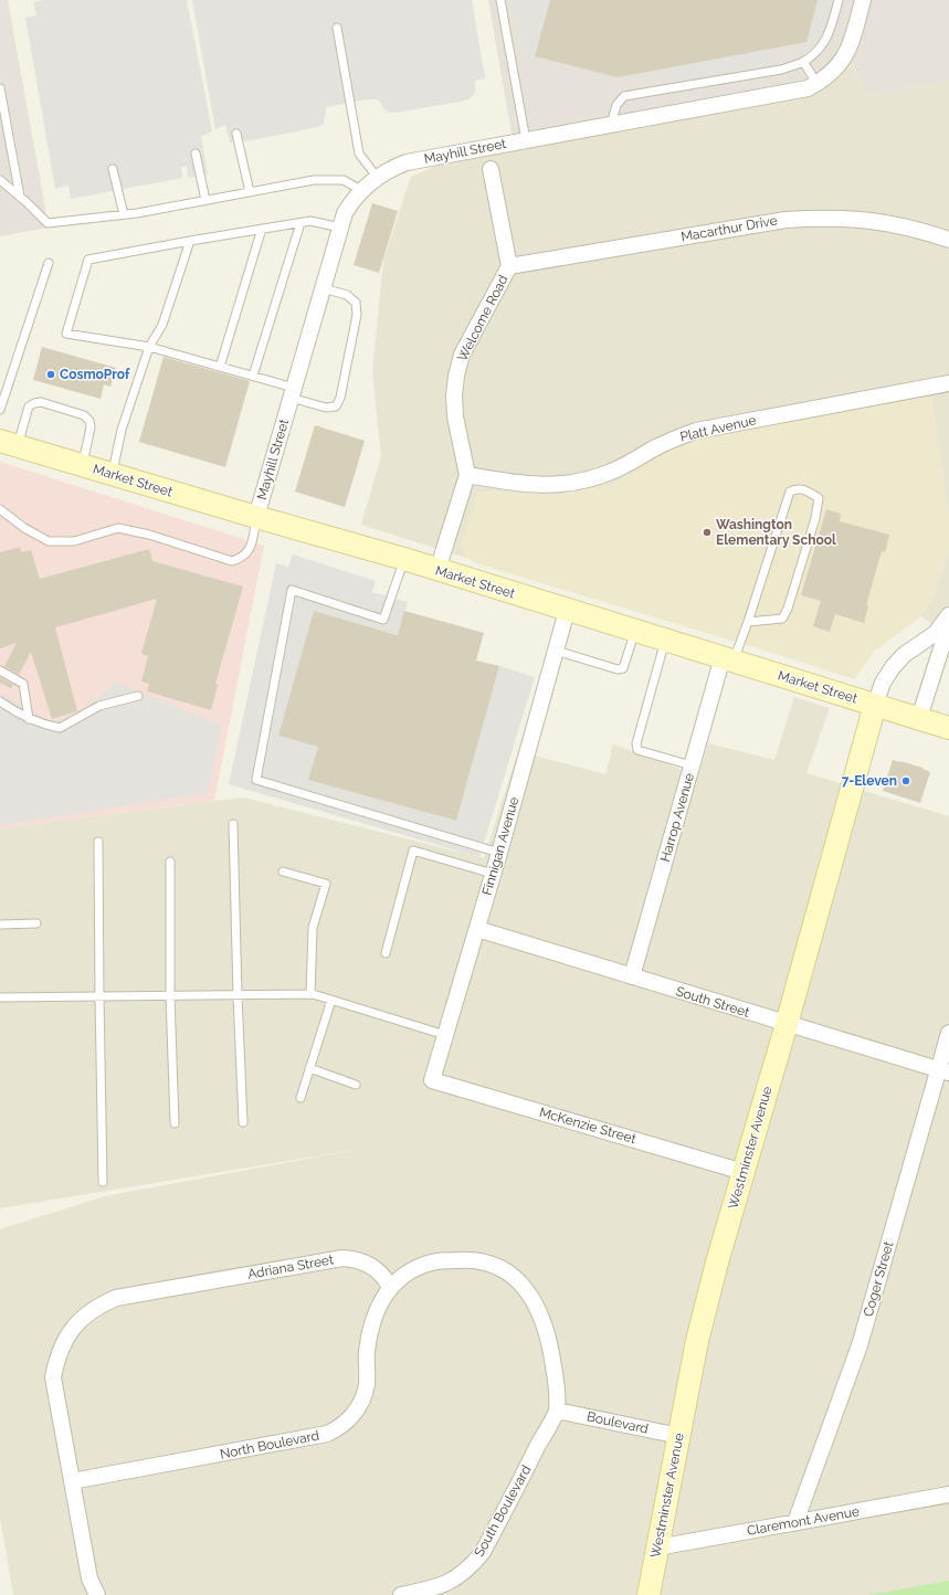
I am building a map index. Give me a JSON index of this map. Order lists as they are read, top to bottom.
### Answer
{
  "streets": {
    "main road": ["Market Street", "Westminster Avenue"],
    "street": [
      "Mayhill Street",
      "Macarthur Drive",
      "Welcome Road",
      "Platt Avenue",
      "Harrop Avenue",
      "Finnigan Avenue",
      "South Street",
      "McKenzie Street",
      "Adriana Street",
      "Coger Street",
      "Boulevard",
      "North Boulevard",
      "South Boulevard",
      "Claremont Avenue"
    ]
  },
  "crossings": [
    ["Mayhill Street", "Market Street"],
    ["Macarthur Drive", "Welcome Road"],
    ["Welcome Road", "Platt Avenue"],
    ["Welcome Road", "Market Street"],
    ["Market Street", "Harrop Avenue"],
    ["Market Street", "Finnigan Avenue"],
    ["Market Street", "Westminster Avenue"],
    ["Harrop Avenue", "South Street"],
    ["Finnigan Avenue", "South Street"],
    ["Finnigan Avenue", "McKenzie Street"],
    ["South Street", "Westminster Avenue"],
    ["South Street", "Coger Street"],
    ["McKenzie Street", "Westminster Avenue"],
    ["Westminster Avenue", "Boulevard"],
    ["Westminster Avenue", "Claremont Avenue"],
    ["Adriana Street", "North Boulevard"],
    ["Coger Street", "Claremont Avenue"],
    ["Boulevard", "South Boulevard"]
  ],
  "places": ["CosmoProf", "Washington Elementary School", "7-Eleven"]
}
